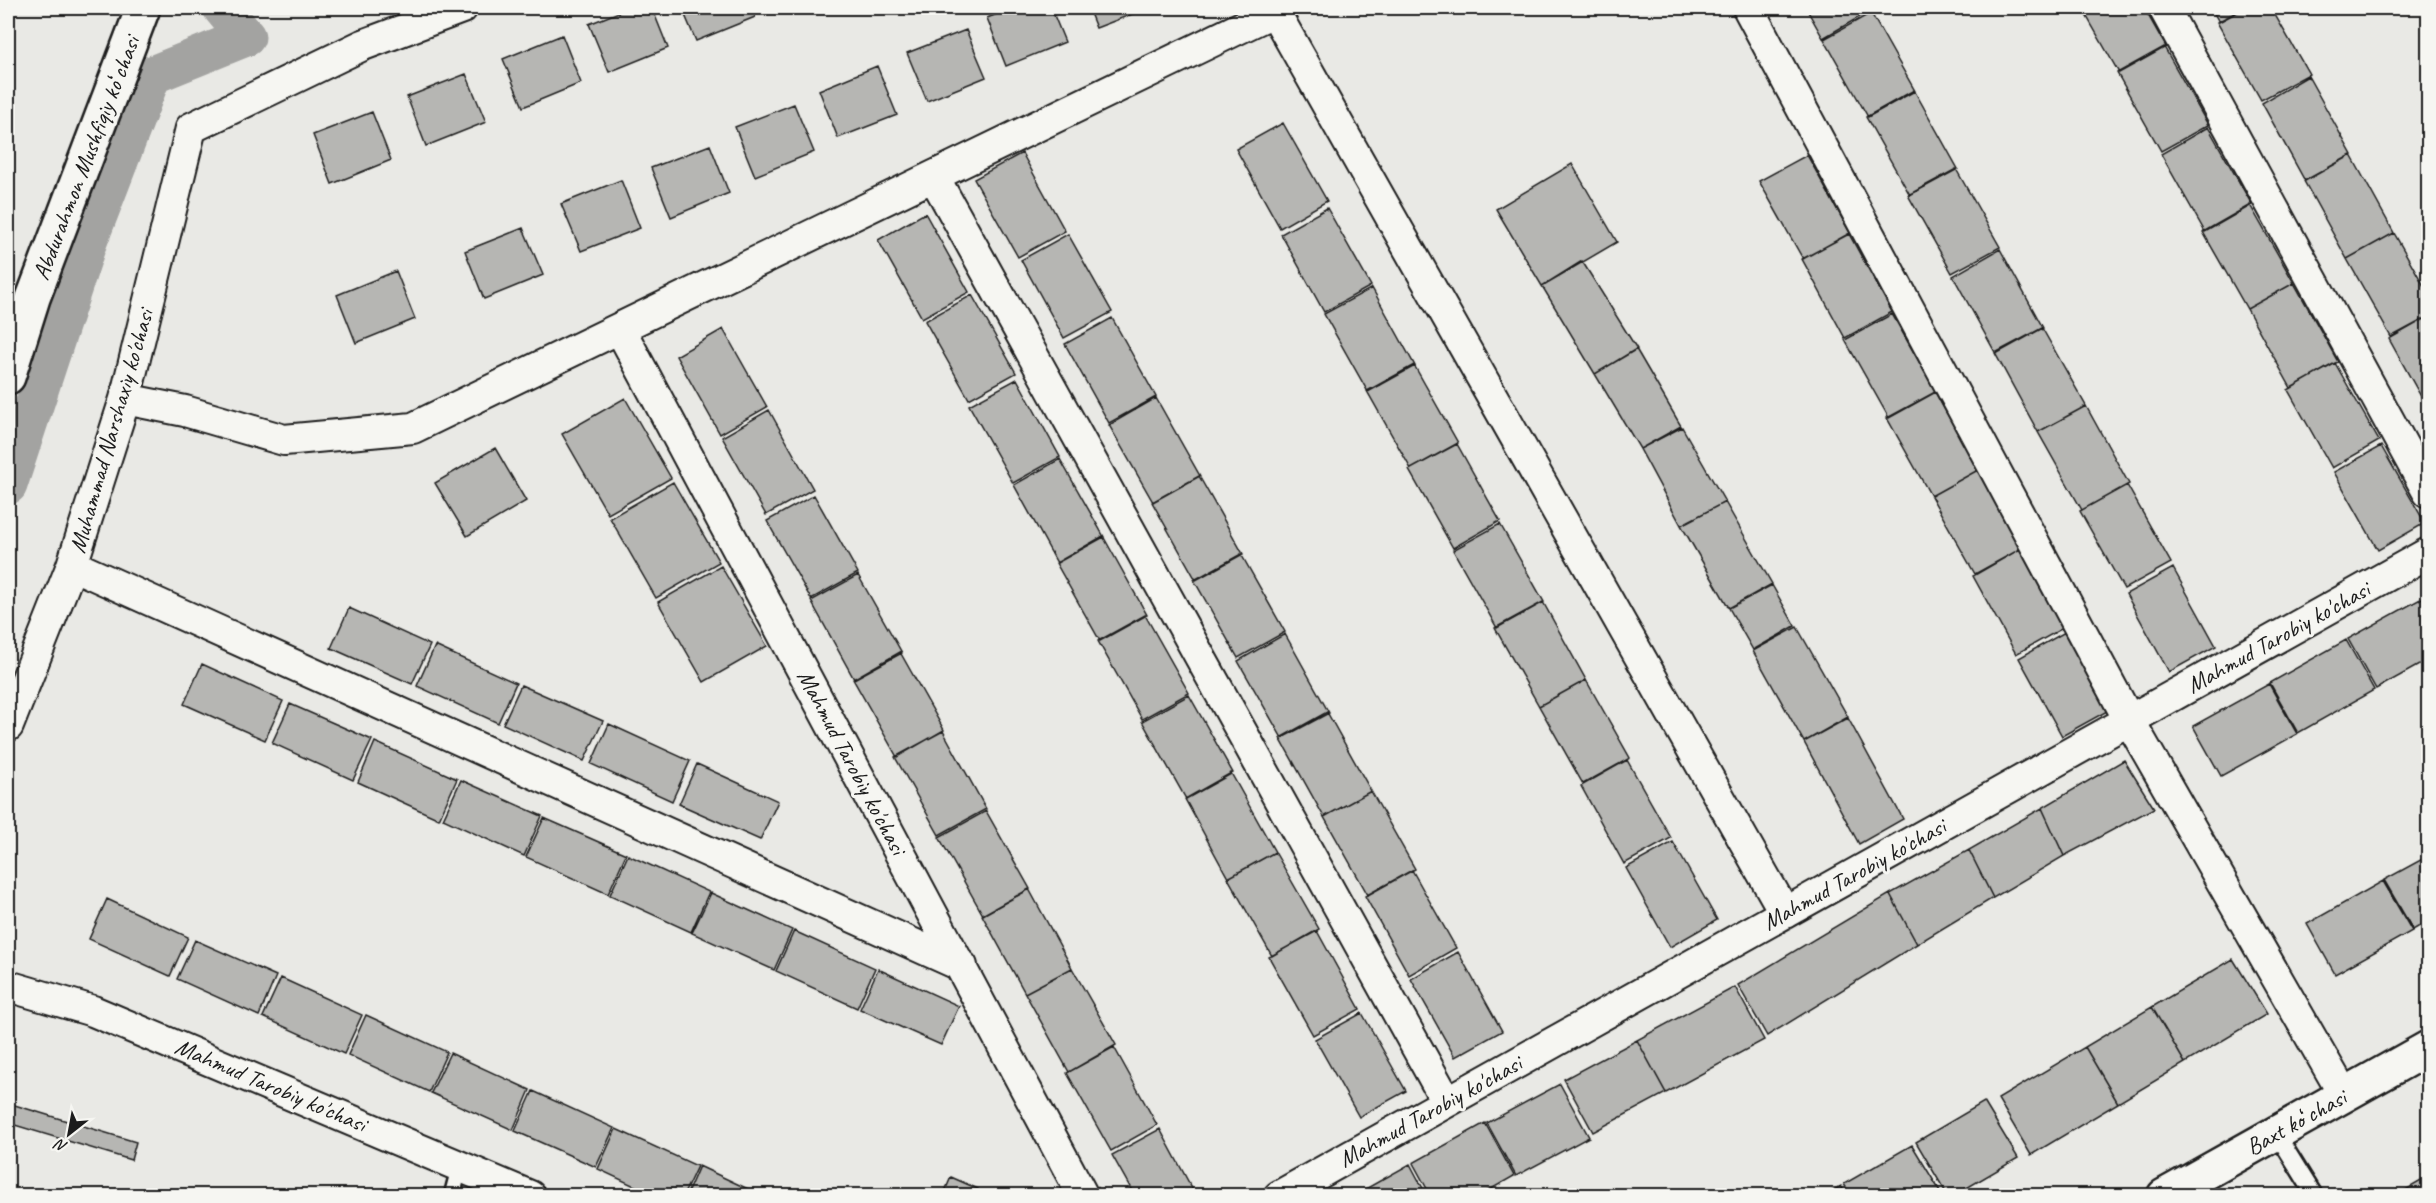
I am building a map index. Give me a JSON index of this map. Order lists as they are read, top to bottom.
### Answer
{
  "streets": {
    "street": [
      "Abdurahmon Mushfiqiy koʻchasi",
      "Muhammad Narshaxiy ko'chasi",
      "Mahmud Tarobiy ko'chasi",
      "Baxt koʻchasi"
    ]
  },
  "north": "bottom left"
}
